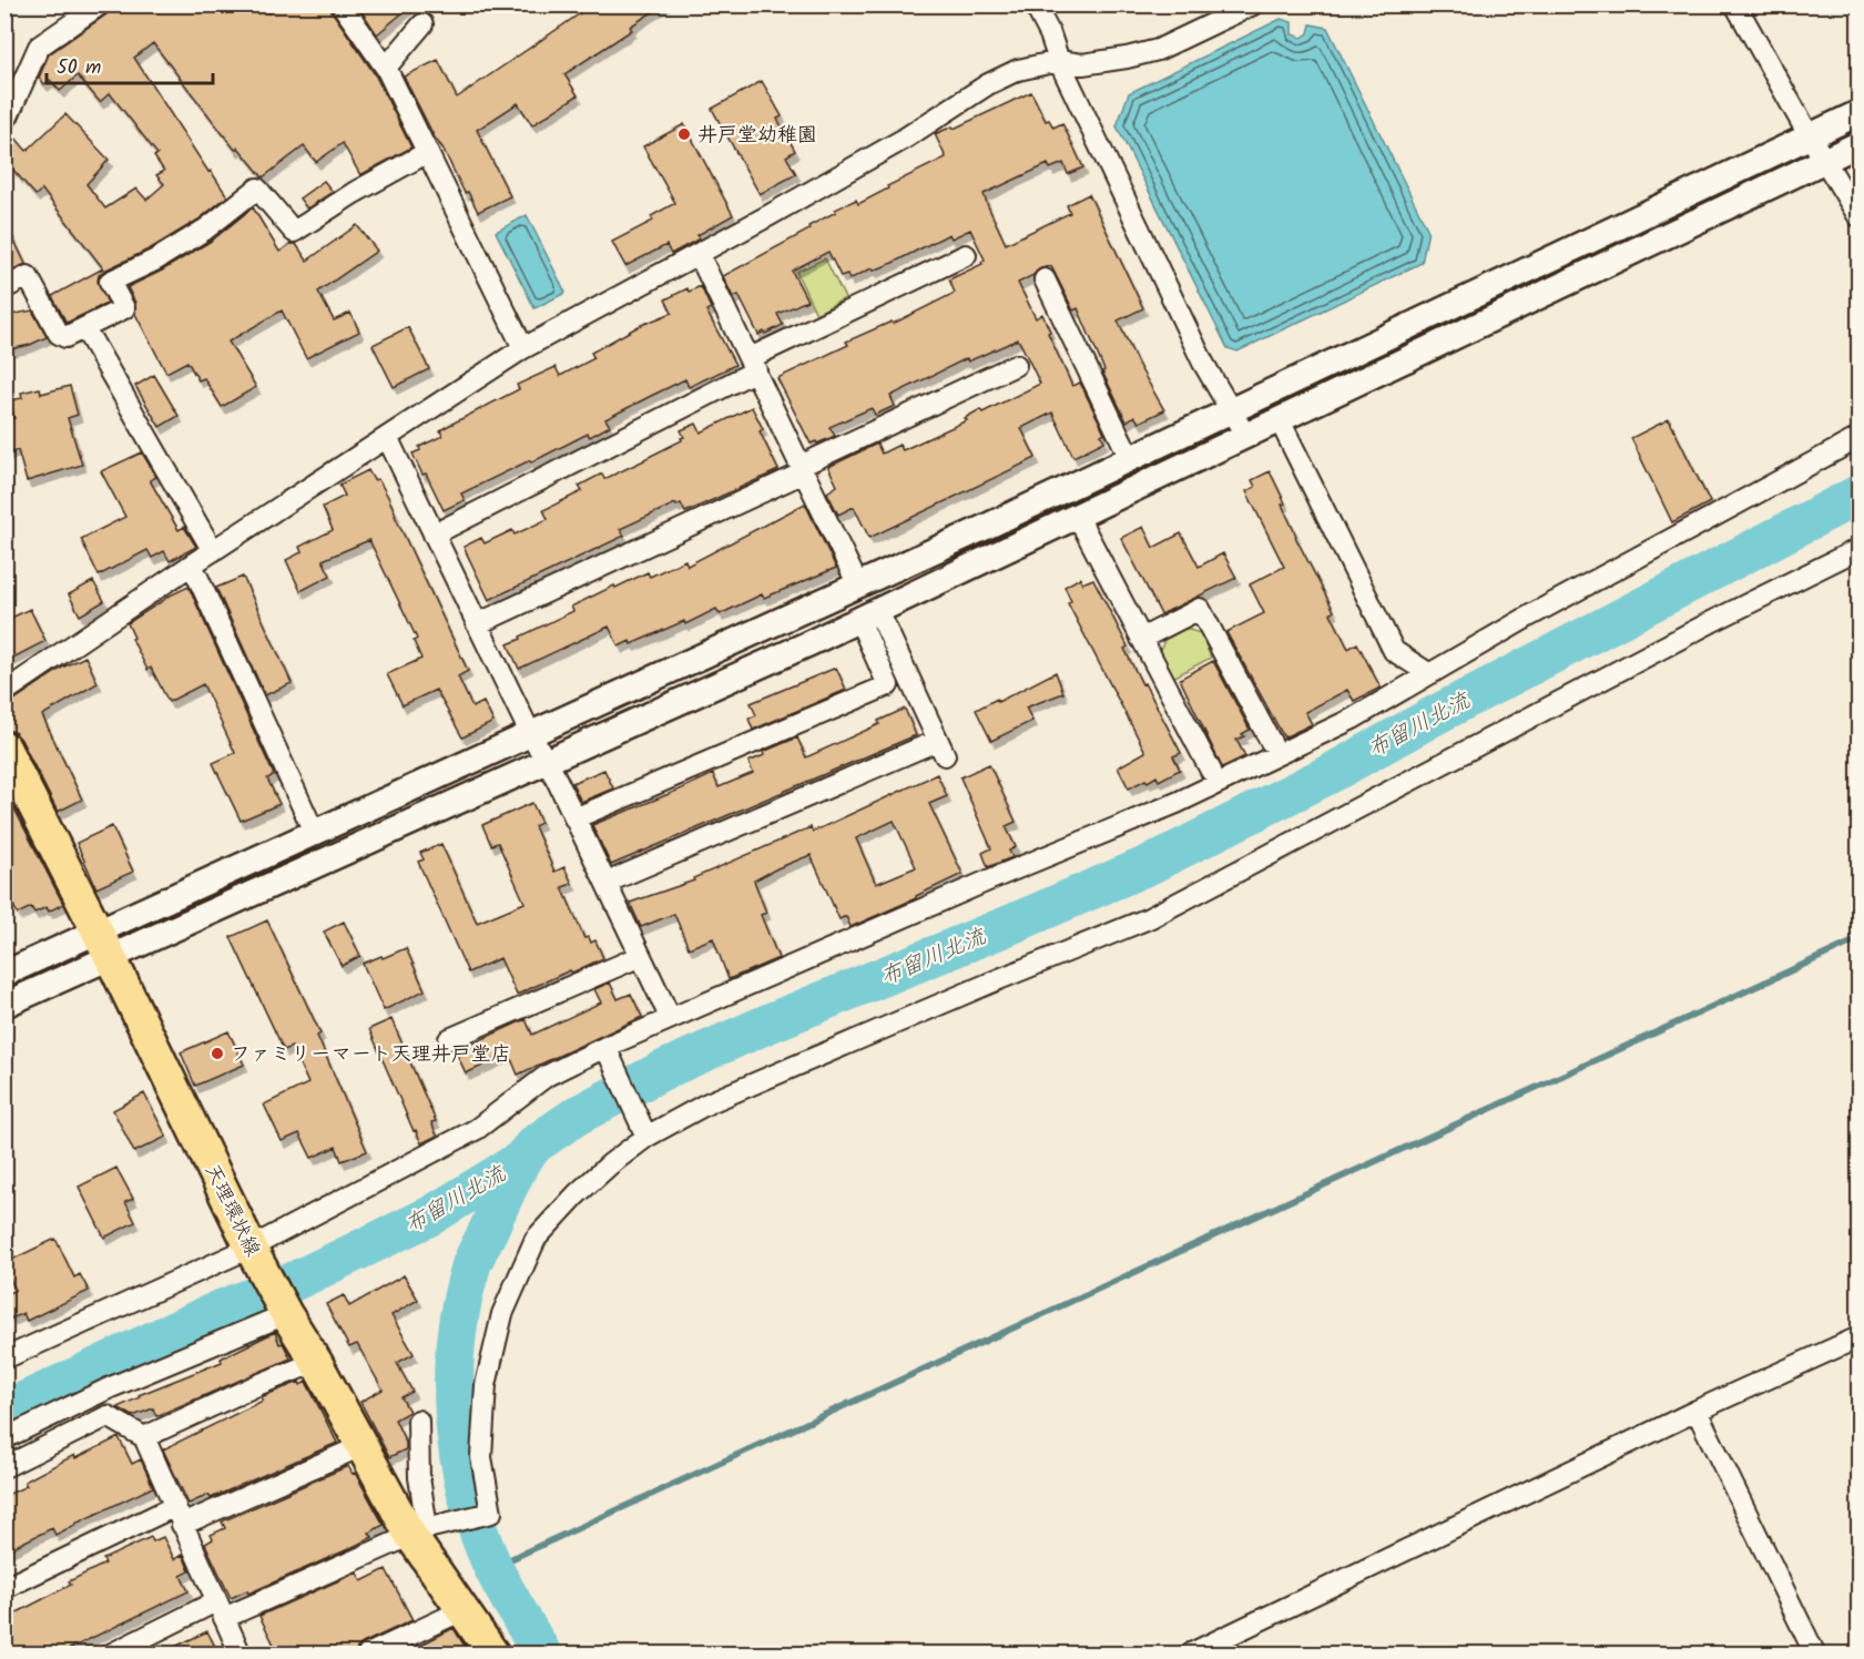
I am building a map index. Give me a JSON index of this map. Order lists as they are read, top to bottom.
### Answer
{
  "streets": {
    "main road": ["天理環状線"]
  },
  "water": ["布留川北流"],
  "places": ["井戸堂幼稚園", "ファミリーマート天理井戸堂店"],
  "scale_bar": "50 m"
}
